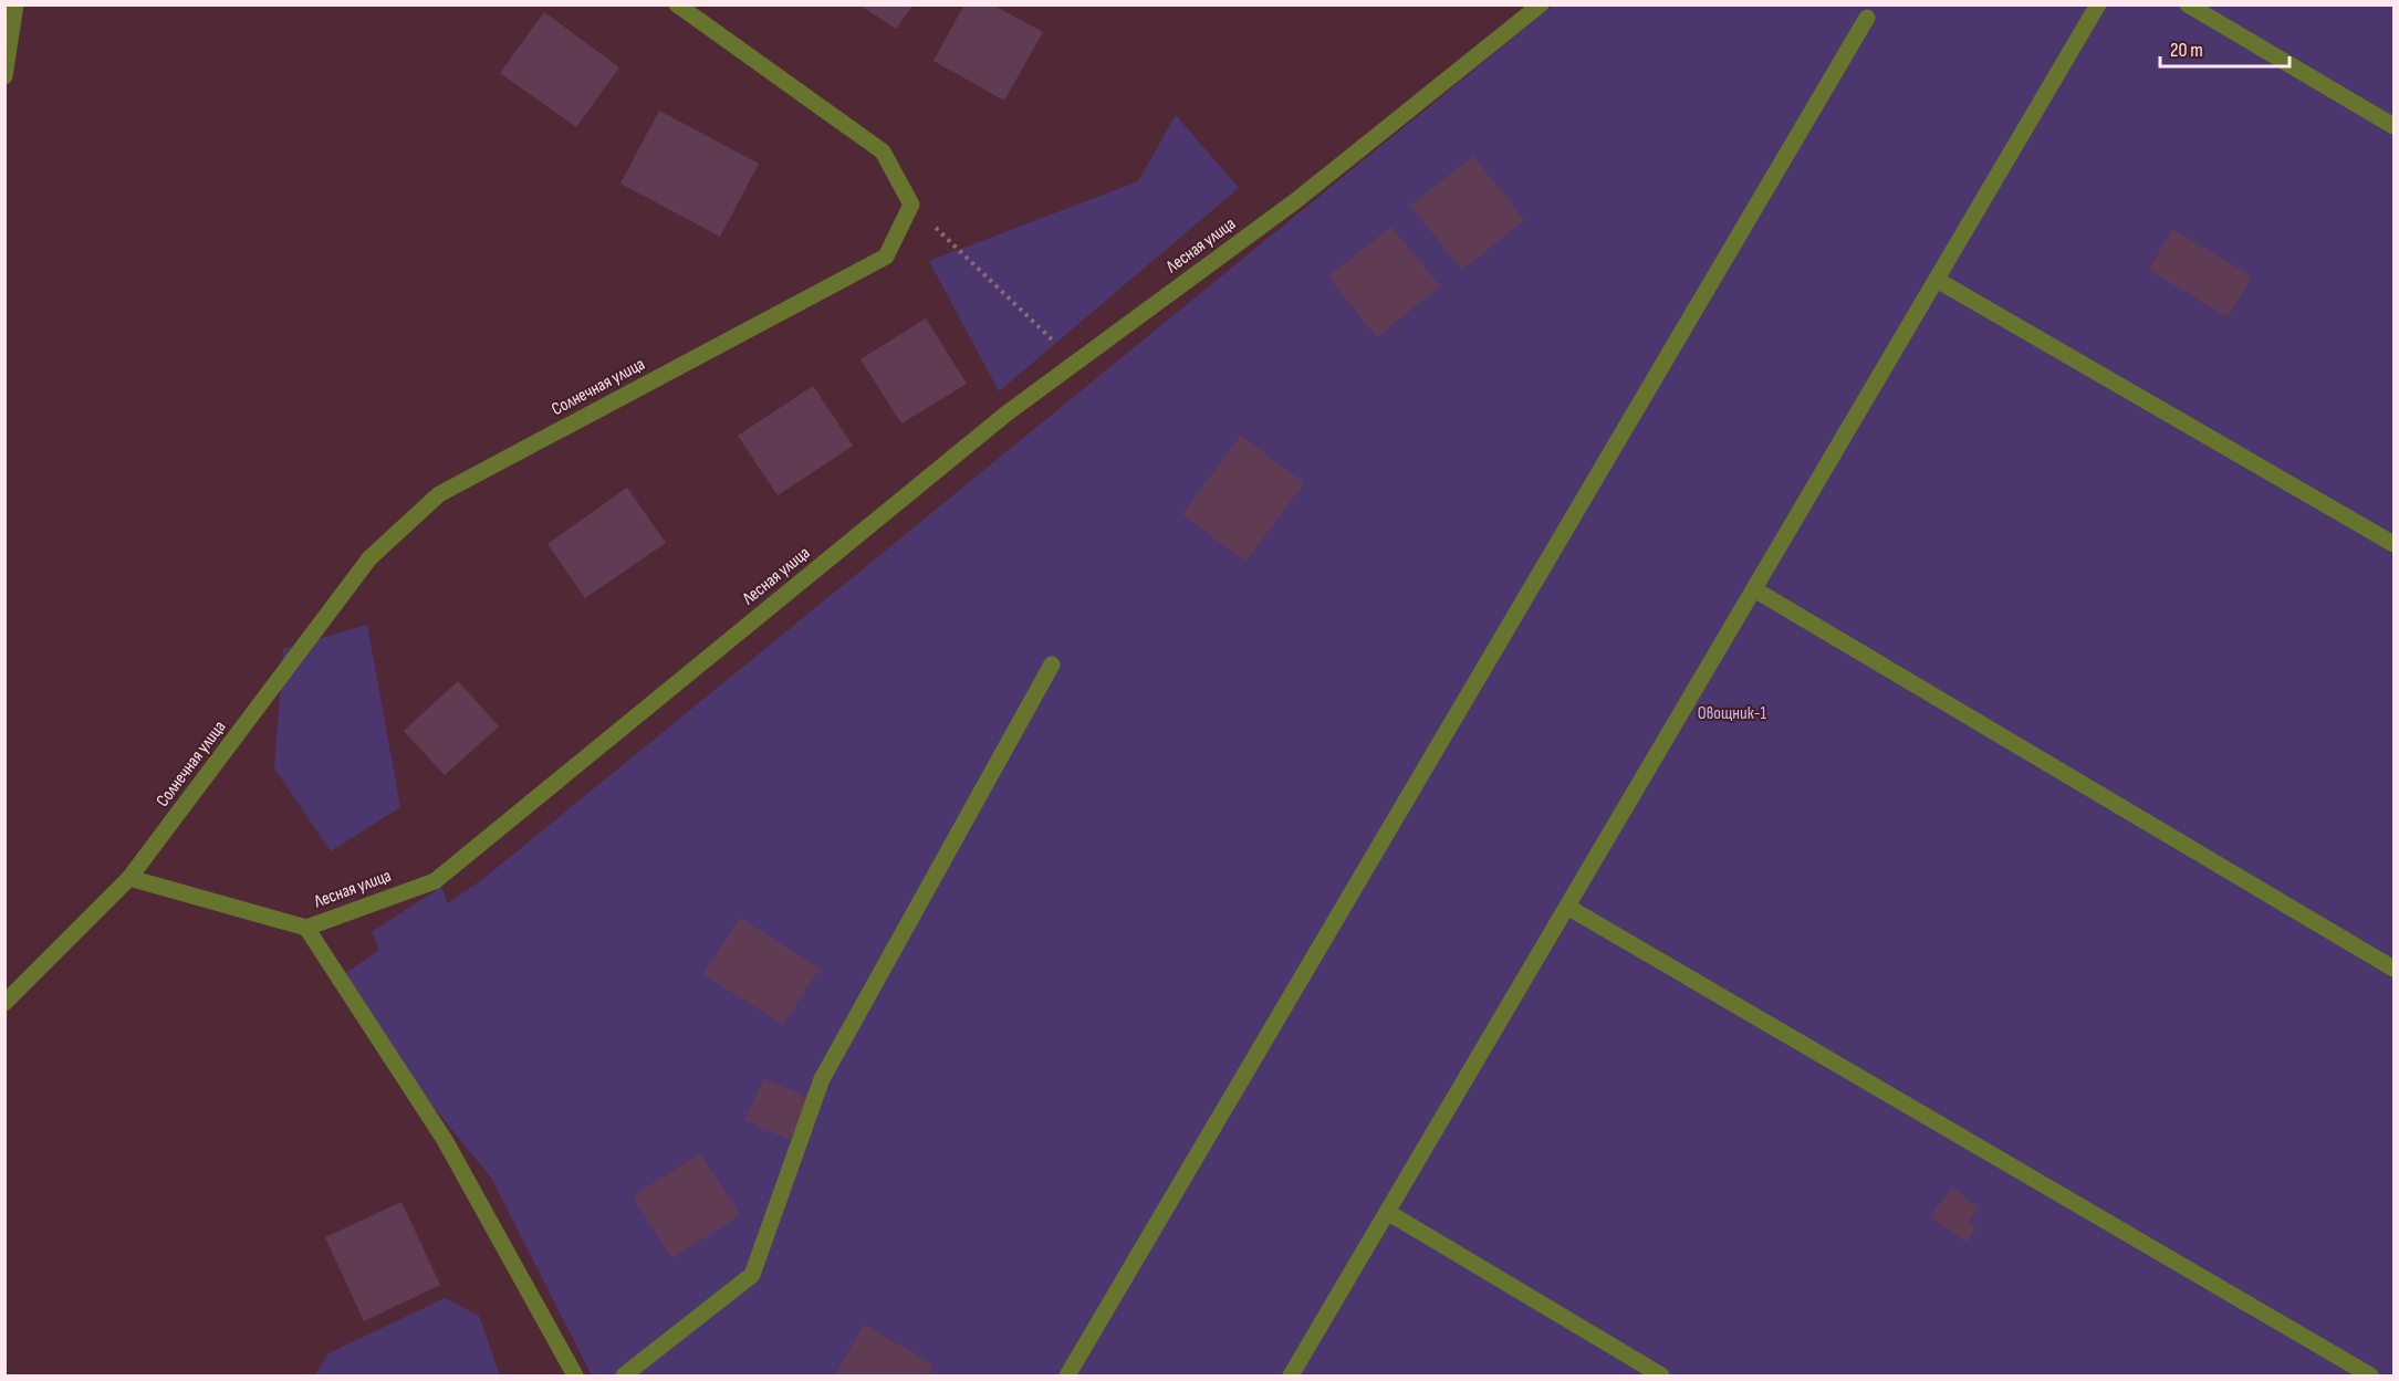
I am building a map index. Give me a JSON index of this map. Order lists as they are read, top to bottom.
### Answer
{
  "streets": {
    "street": ["Лесная улица", "Солнечная улица"]
  },
  "crossings": [
    ["Лесная улица", "Солнечная улица"]
  ],
  "parks": ["Овощник-1"],
  "scale_bar": "20 m"
}
